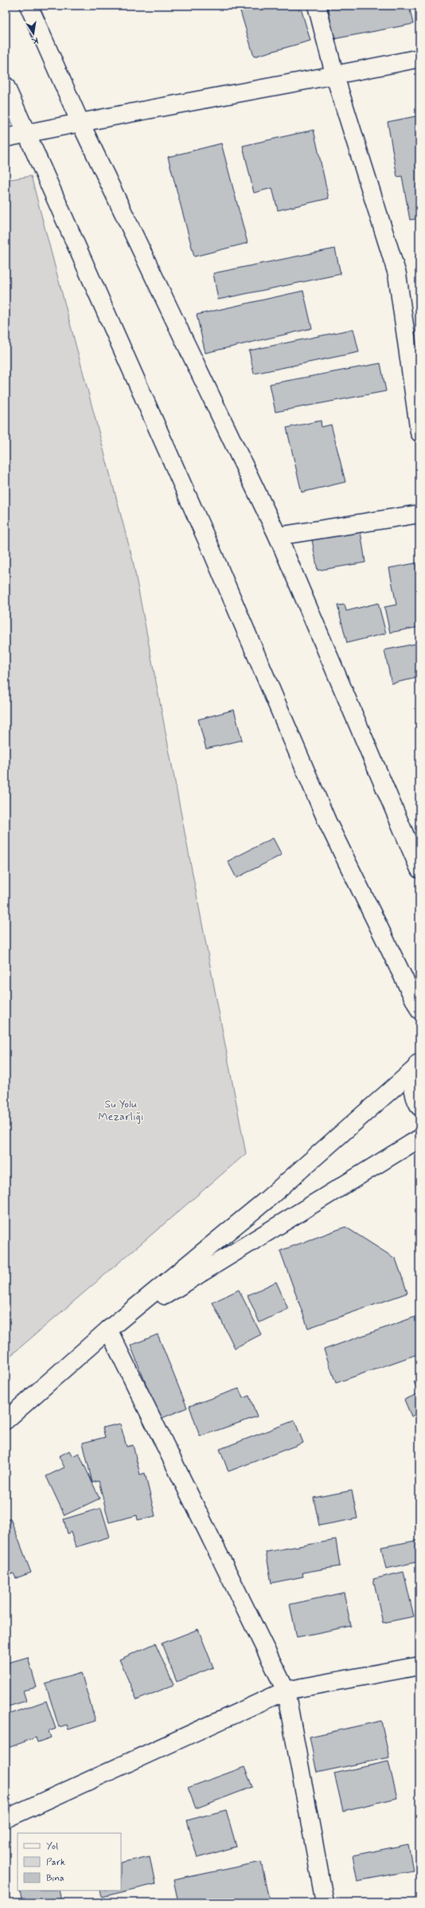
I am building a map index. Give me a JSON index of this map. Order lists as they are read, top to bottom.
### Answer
{
  "parks": ["Su Yolu Mezarlığı"],
  "legend": ["Yol", "Park", "Bina"],
  "north": "bottom"
}
